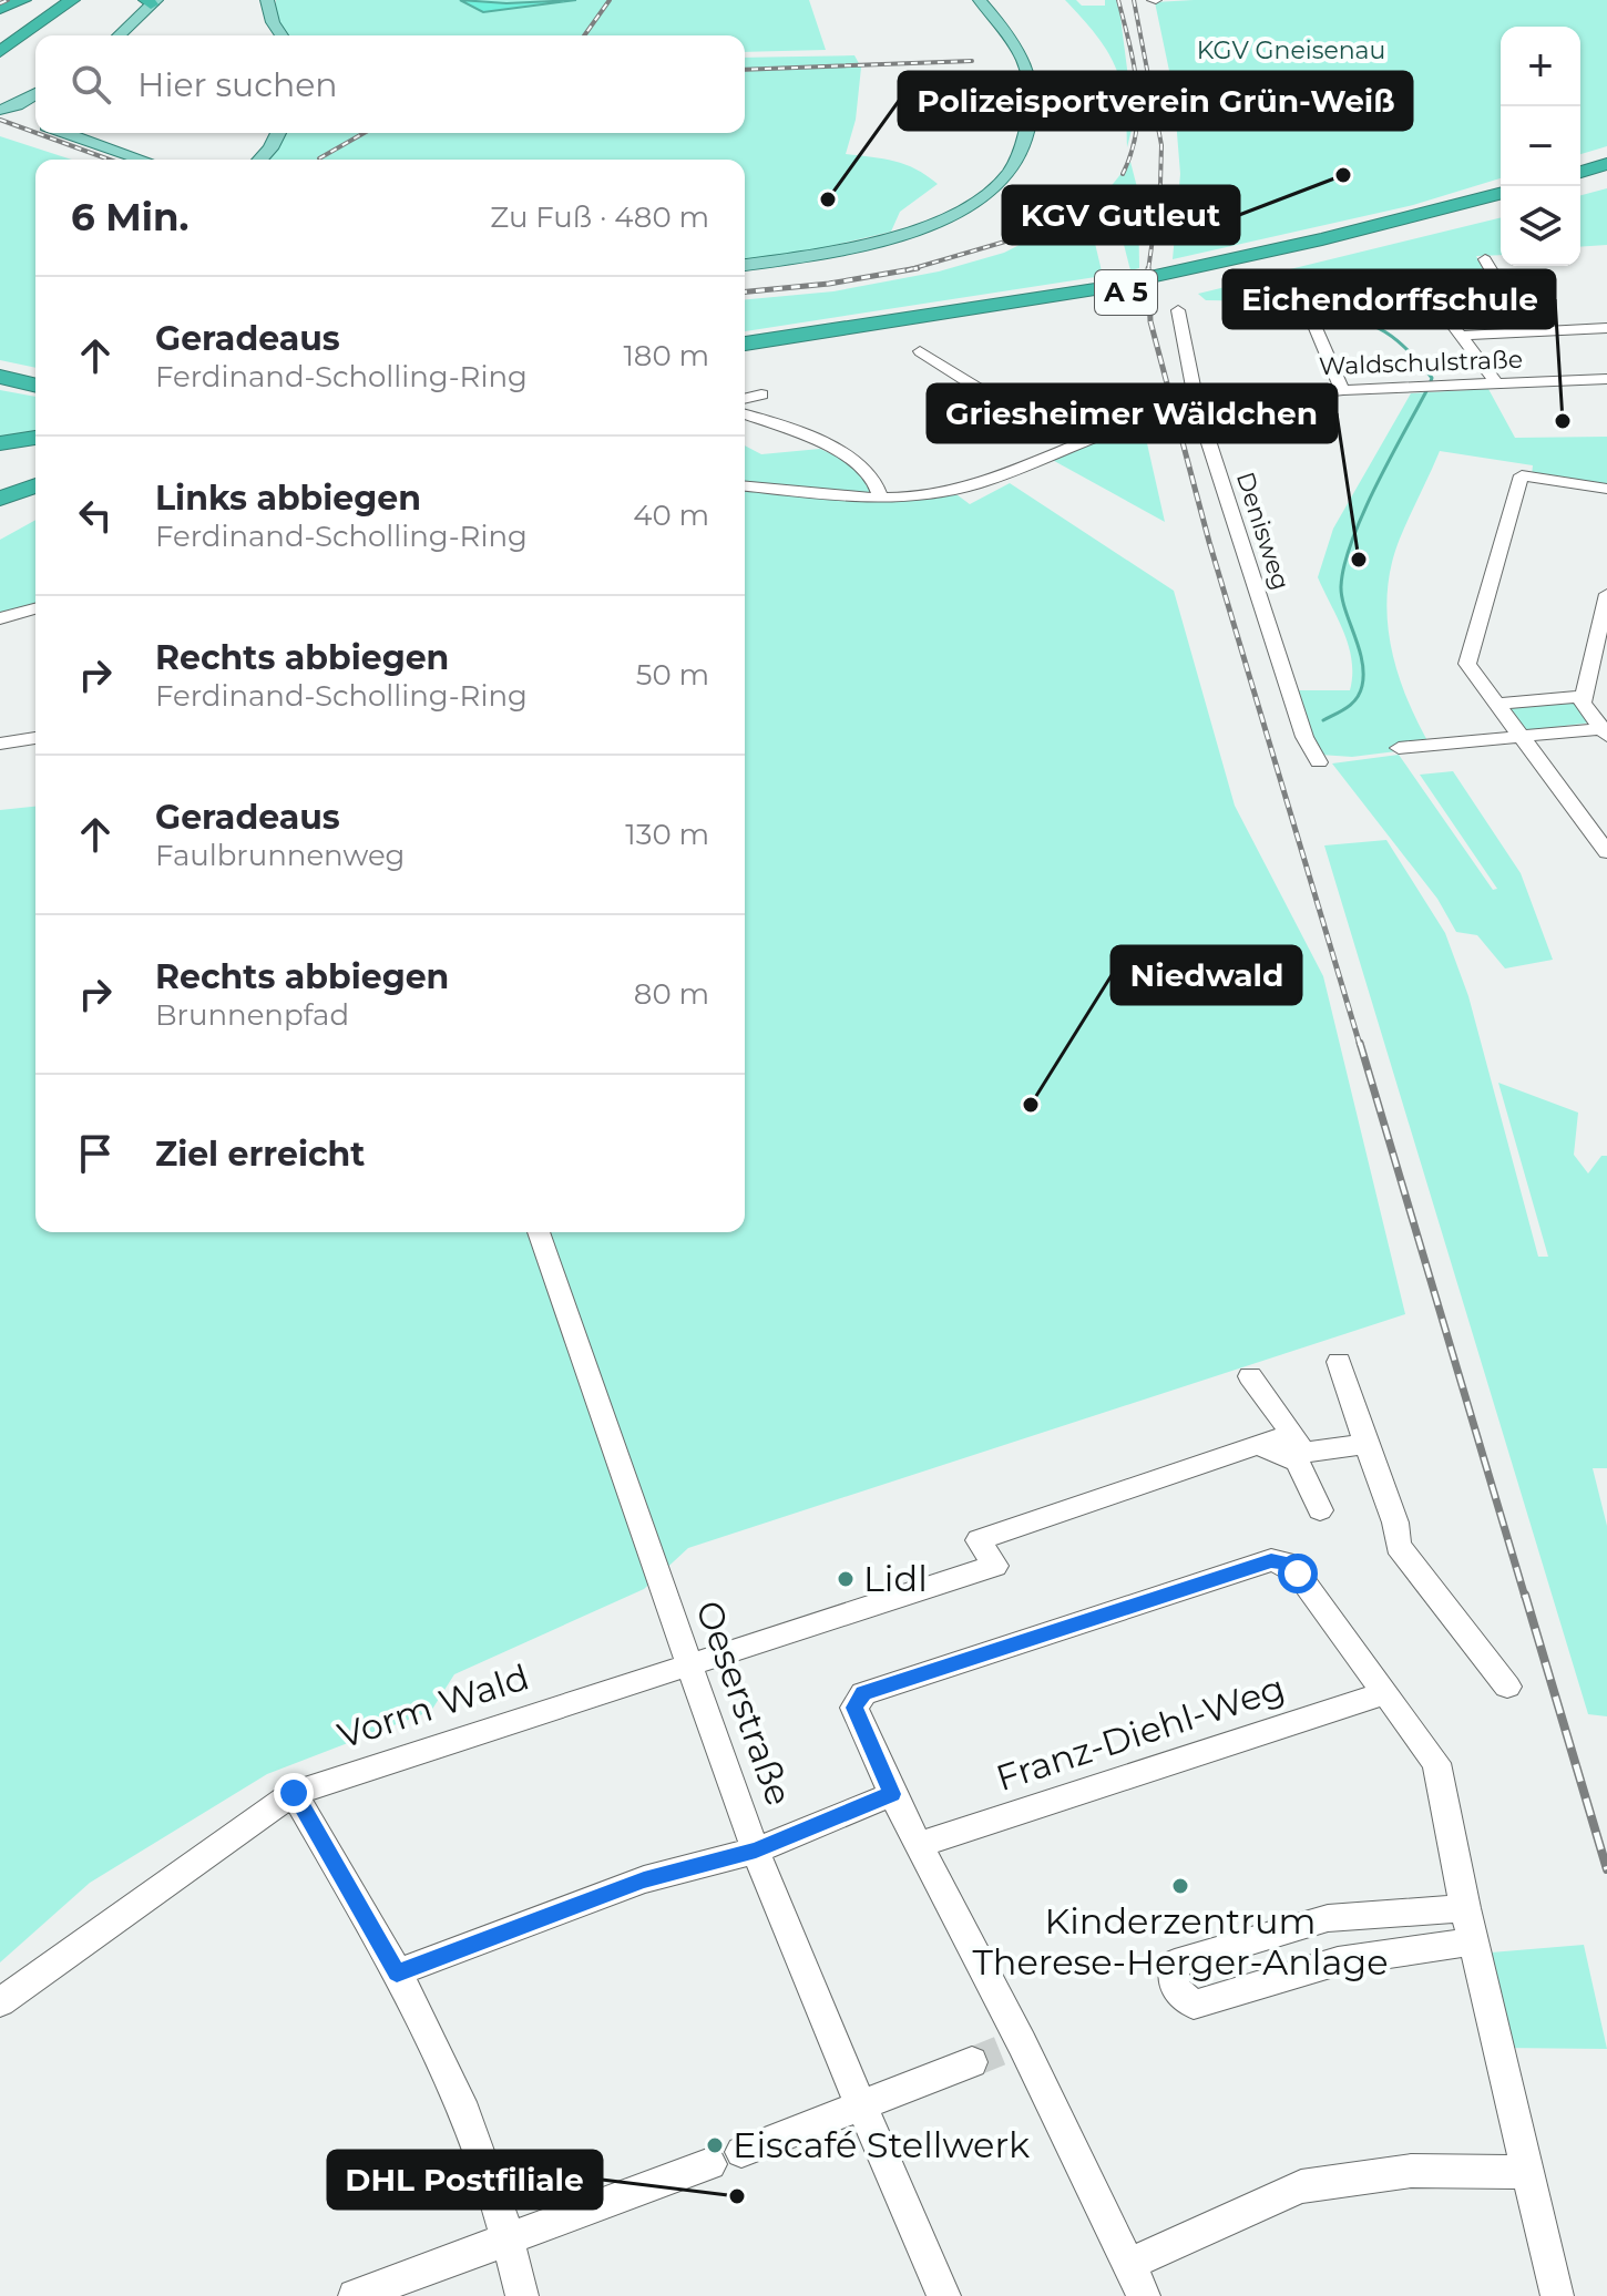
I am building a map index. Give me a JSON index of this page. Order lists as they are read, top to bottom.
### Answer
{
  "streets": {
    "highway": ["A 5"],
    "street": [
      "Waldschulstraße",
      "Denisweg",
      "Oeserstraße",
      "Vorm Wald",
      "Franz-Diehl-Weg"
    ]
  },
  "crossings": [
    ["Waldschulstraße", "Denisweg"],
    ["Oeserstraße", "Vorm Wald"]
  ],
  "parks": ["KGV Gneisenau"],
  "places": [
    "KGV Gutleut",
    "Polizeisportverein Grün-Weiß",
    "Eichendorffschule",
    "Griesheimer Wäldchen",
    "Niedwald",
    "Lidl",
    "Kinderzentrum Therese-Herger-Anlage",
    "Eiscafé Stellwerk",
    "DHL Postfiliale"
  ],
  "page": {
    "map_buttons": ["+", "−"],
    "search": "Hier suchen",
    "heading": ["6 Min.", "Zu Fuß · 480 m"],
    "list": [
      ["Geradeaus", "Ferdinand-Scholling-Ring", "180 m"],
      ["Links abbiegen", "Ferdinand-Scholling-Ring", "40 m"],
      ["Rechts abbiegen", "Ferdinand-Scholling-Ring", "50 m"],
      ["Geradeaus", "Faulbrunnenweg", "130 m"],
      ["Rechts abbiegen", "Brunnenpfad", "80 m"],
      "Ziel erreicht"
    ]
  }
}
